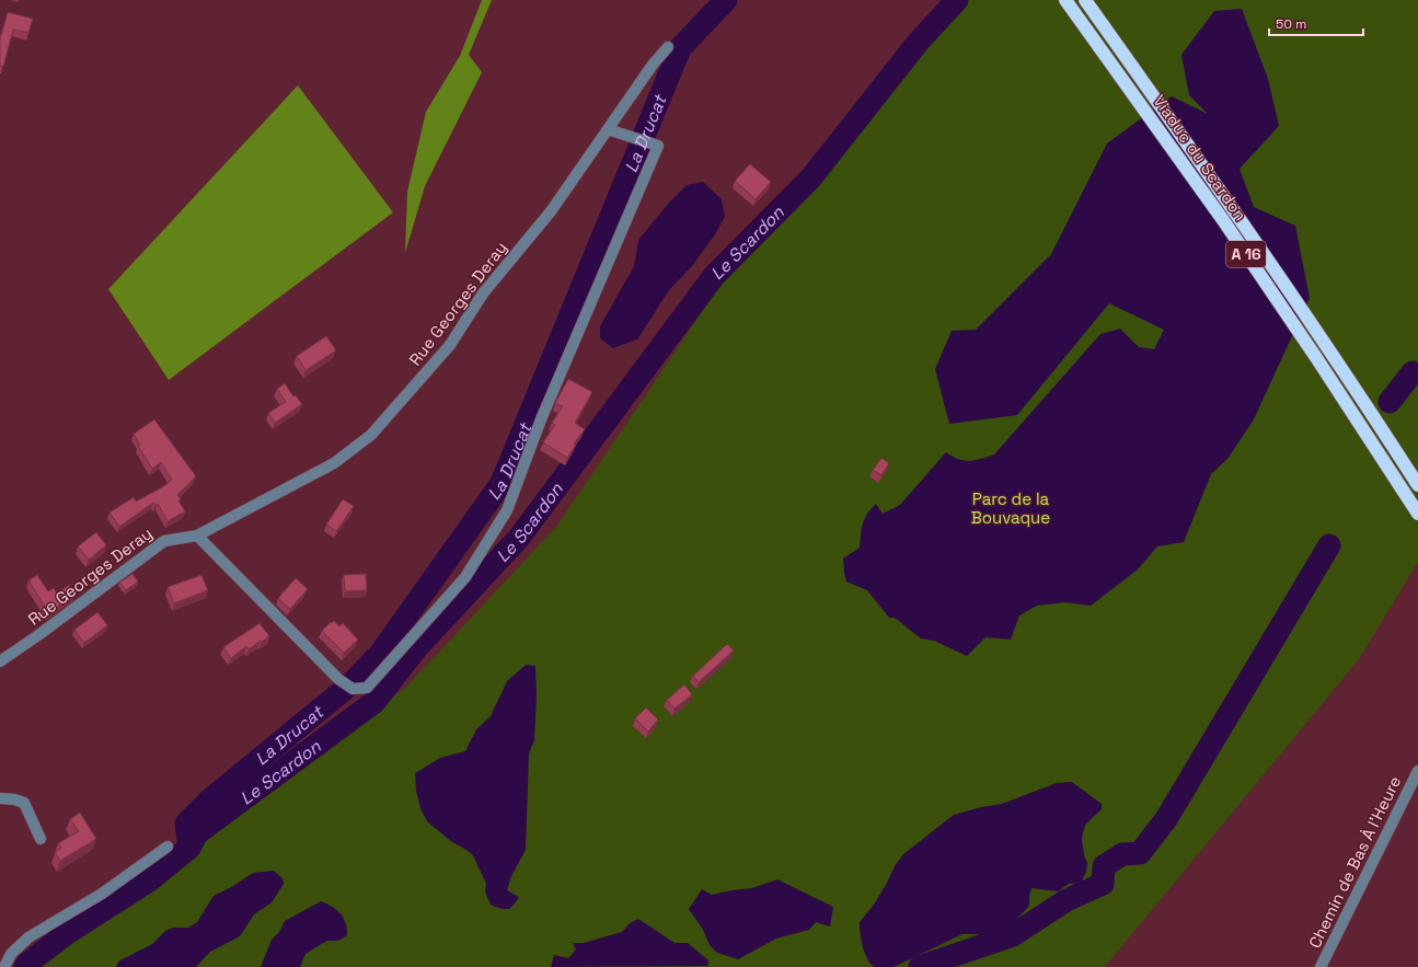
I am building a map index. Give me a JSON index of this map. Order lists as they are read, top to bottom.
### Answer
{
  "streets": {
    "highway": ["Viaduc du Scardon", "A 16"],
    "street": ["Rue Georges Deray", "Chemin de Bas À l'Heure"]
  },
  "water": ["La Drucat", "Le Scardon"],
  "parks": ["Parc de la Bouvaque"],
  "scale_bar": "50 m"
}
